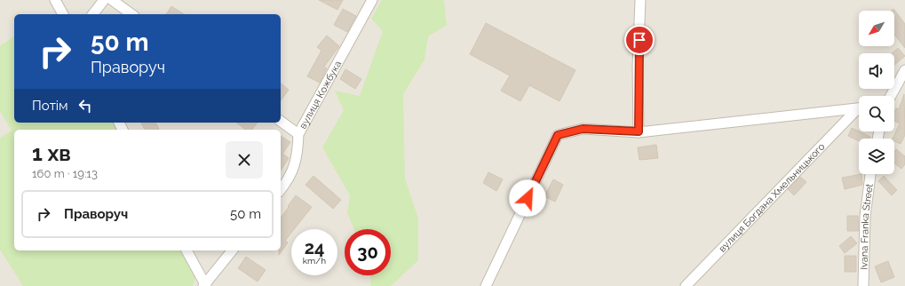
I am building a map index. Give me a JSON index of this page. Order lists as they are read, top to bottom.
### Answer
{
  "streets": {
    "street": ["вулиця Кожбука", "вулиця Богдана Хмельницького", "Ivana Franka Street"]
  },
  "north": "bottom left",
  "page": {
    "turn": ["50 m", "Праворуч"],
    "then": "Потім",
    "heading": ["1 хв", "160 m · 19:13"],
    "list": [
      {
        "name": "Праворуч",
        "value": "50 m"
      }
    ],
    "speed": "24 km/h",
    "limit": "30"
  }
}
